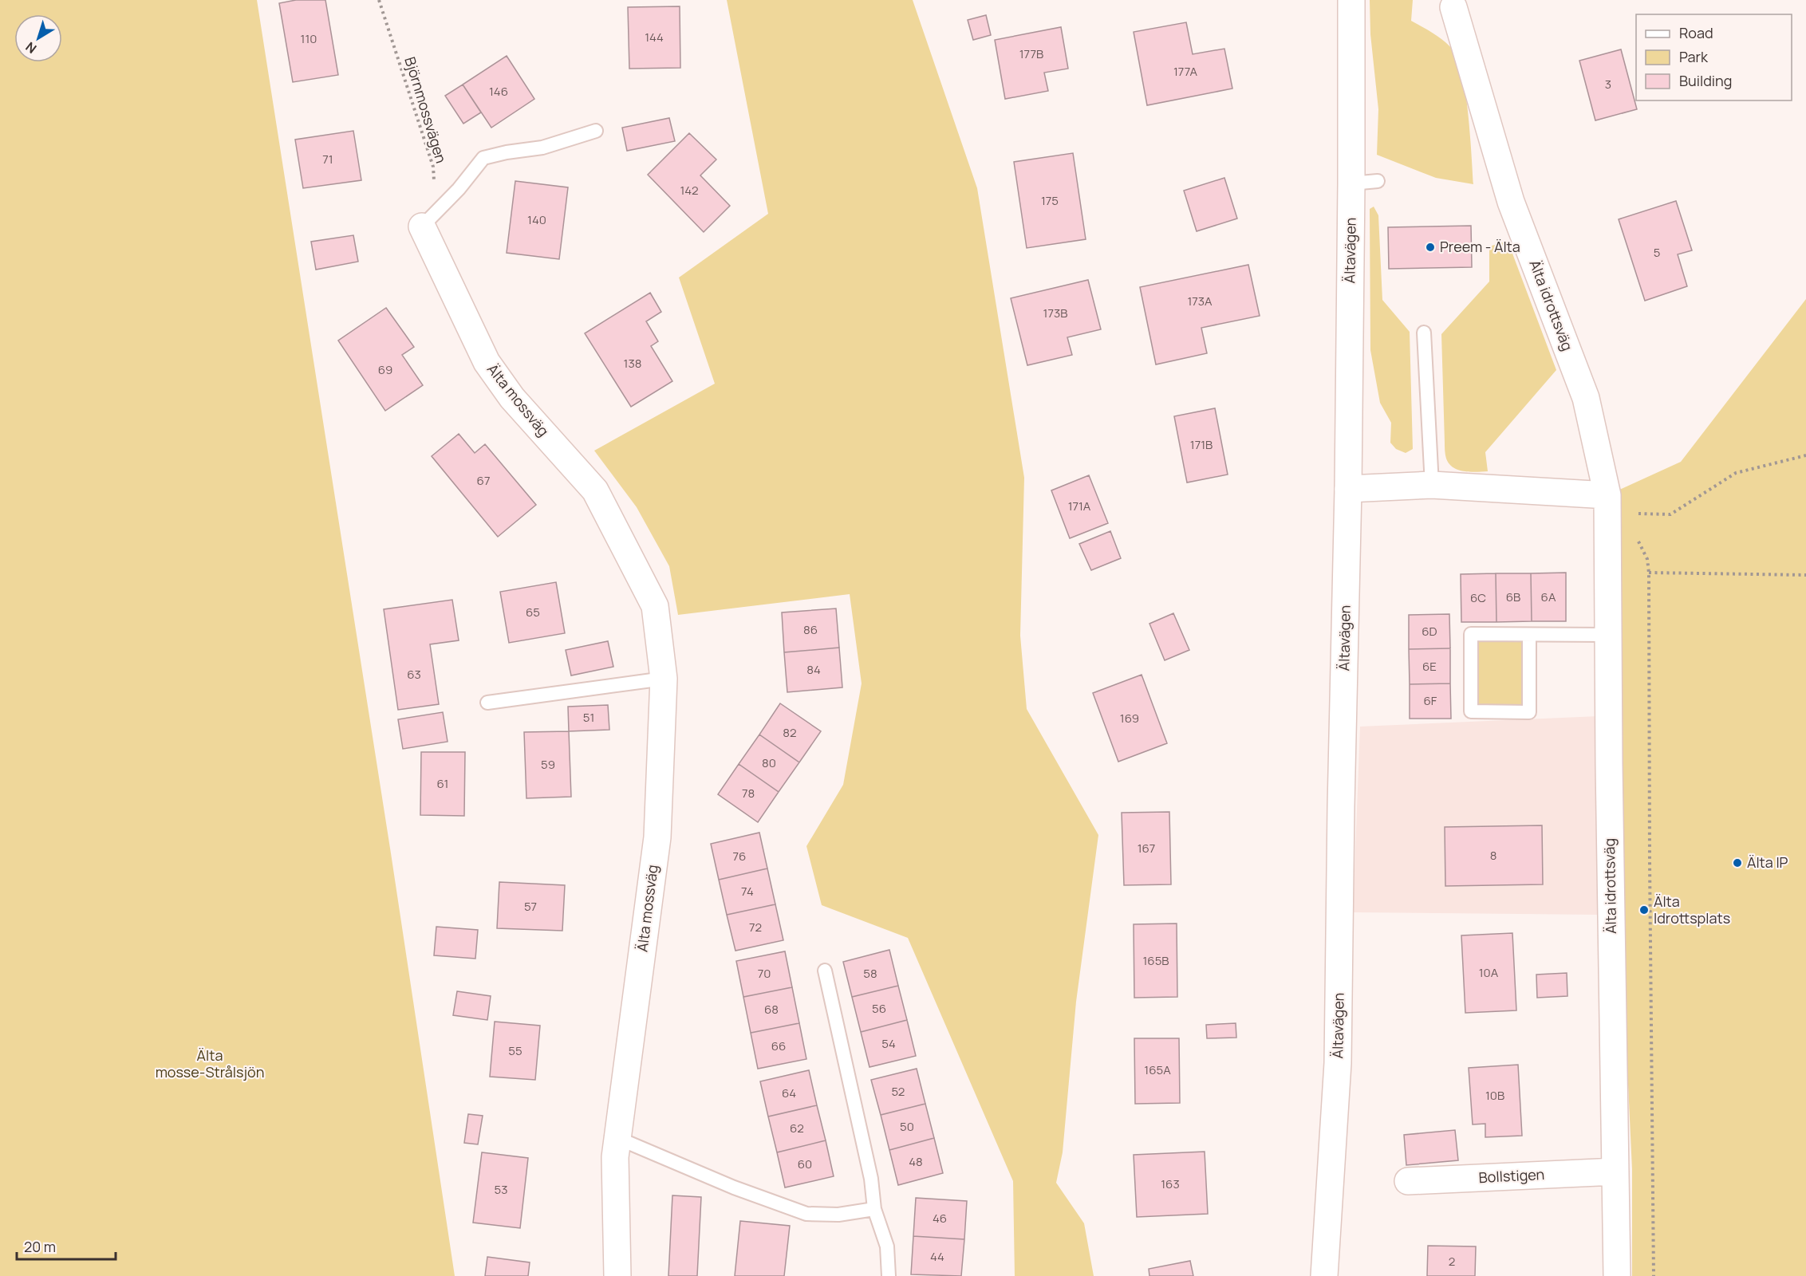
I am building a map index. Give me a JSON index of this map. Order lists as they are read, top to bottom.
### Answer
{
  "streets": {
    "street": [
      "Ältavägen",
      "Älta idrottsväg",
      "Älta mossväg",
      "Bollstigen"
    ],
    "path": ["Björnmossvägen"]
  },
  "crossings": [
    ["Älta idrottsväg", "Bollstigen"]
  ],
  "parks": ["Älta mosse-Strålsjön"],
  "places": ["Preem - Älta", "Älta IP", "Älta Idrottsplats"],
  "house_numbers": [
    "144",
    "110",
    "177B",
    "177A",
    "3",
    "146",
    "71",
    "142",
    "175",
    "140",
    "5",
    "173A",
    "173B",
    "138",
    "69",
    "171B",
    "67",
    "171A",
    "6B",
    "6A",
    "6C",
    "65",
    "86",
    "6D",
    "6E",
    "84",
    "63",
    "6F",
    "51",
    "169",
    "82",
    "80",
    "59",
    "61",
    "78",
    "167",
    "8",
    "76",
    "74",
    "57",
    "72",
    "165B",
    "10A",
    "70",
    "58",
    "56",
    "68",
    "54",
    "66",
    "55",
    "165A",
    "52",
    "64",
    "10B",
    "50",
    "62",
    "48",
    "60",
    "163",
    "53",
    "46",
    "44",
    "2"
  ],
  "legend": ["Road", "Park", "Building"],
  "scale_bar": "20 m",
  "north": "bottom left"
}
